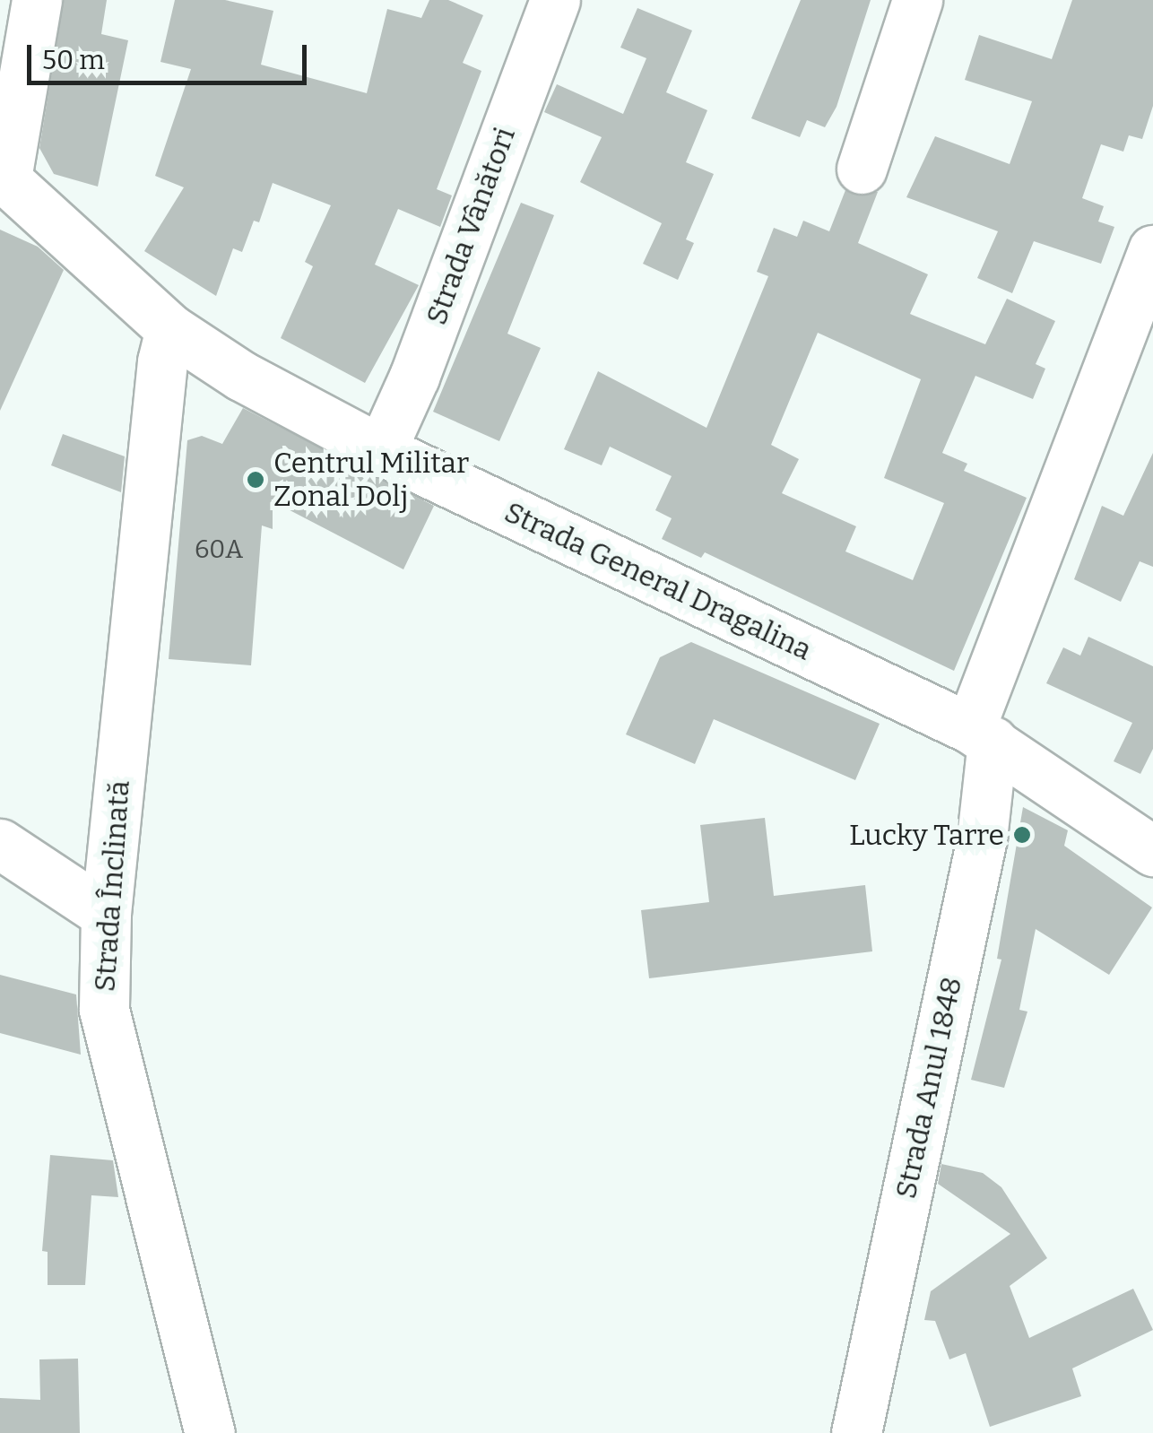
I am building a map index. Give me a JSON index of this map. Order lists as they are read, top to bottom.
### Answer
{
  "streets": {
    "street": [
      "Strada Vânători",
      "Strada General Dragalina",
      "Strada Înclinată",
      "Strada Anul 1848"
    ]
  },
  "crossings": [
    ["Strada Vânători", "Strada General Dragalina"],
    ["Strada General Dragalina", "Strada Înclinată"],
    ["Strada General Dragalina", "Strada Anul 1848"]
  ],
  "places": ["Centrul Militar Zonal Dolj", "Lucky Tarre"],
  "house_numbers": ["60A"],
  "scale_bar": "50 m"
}
